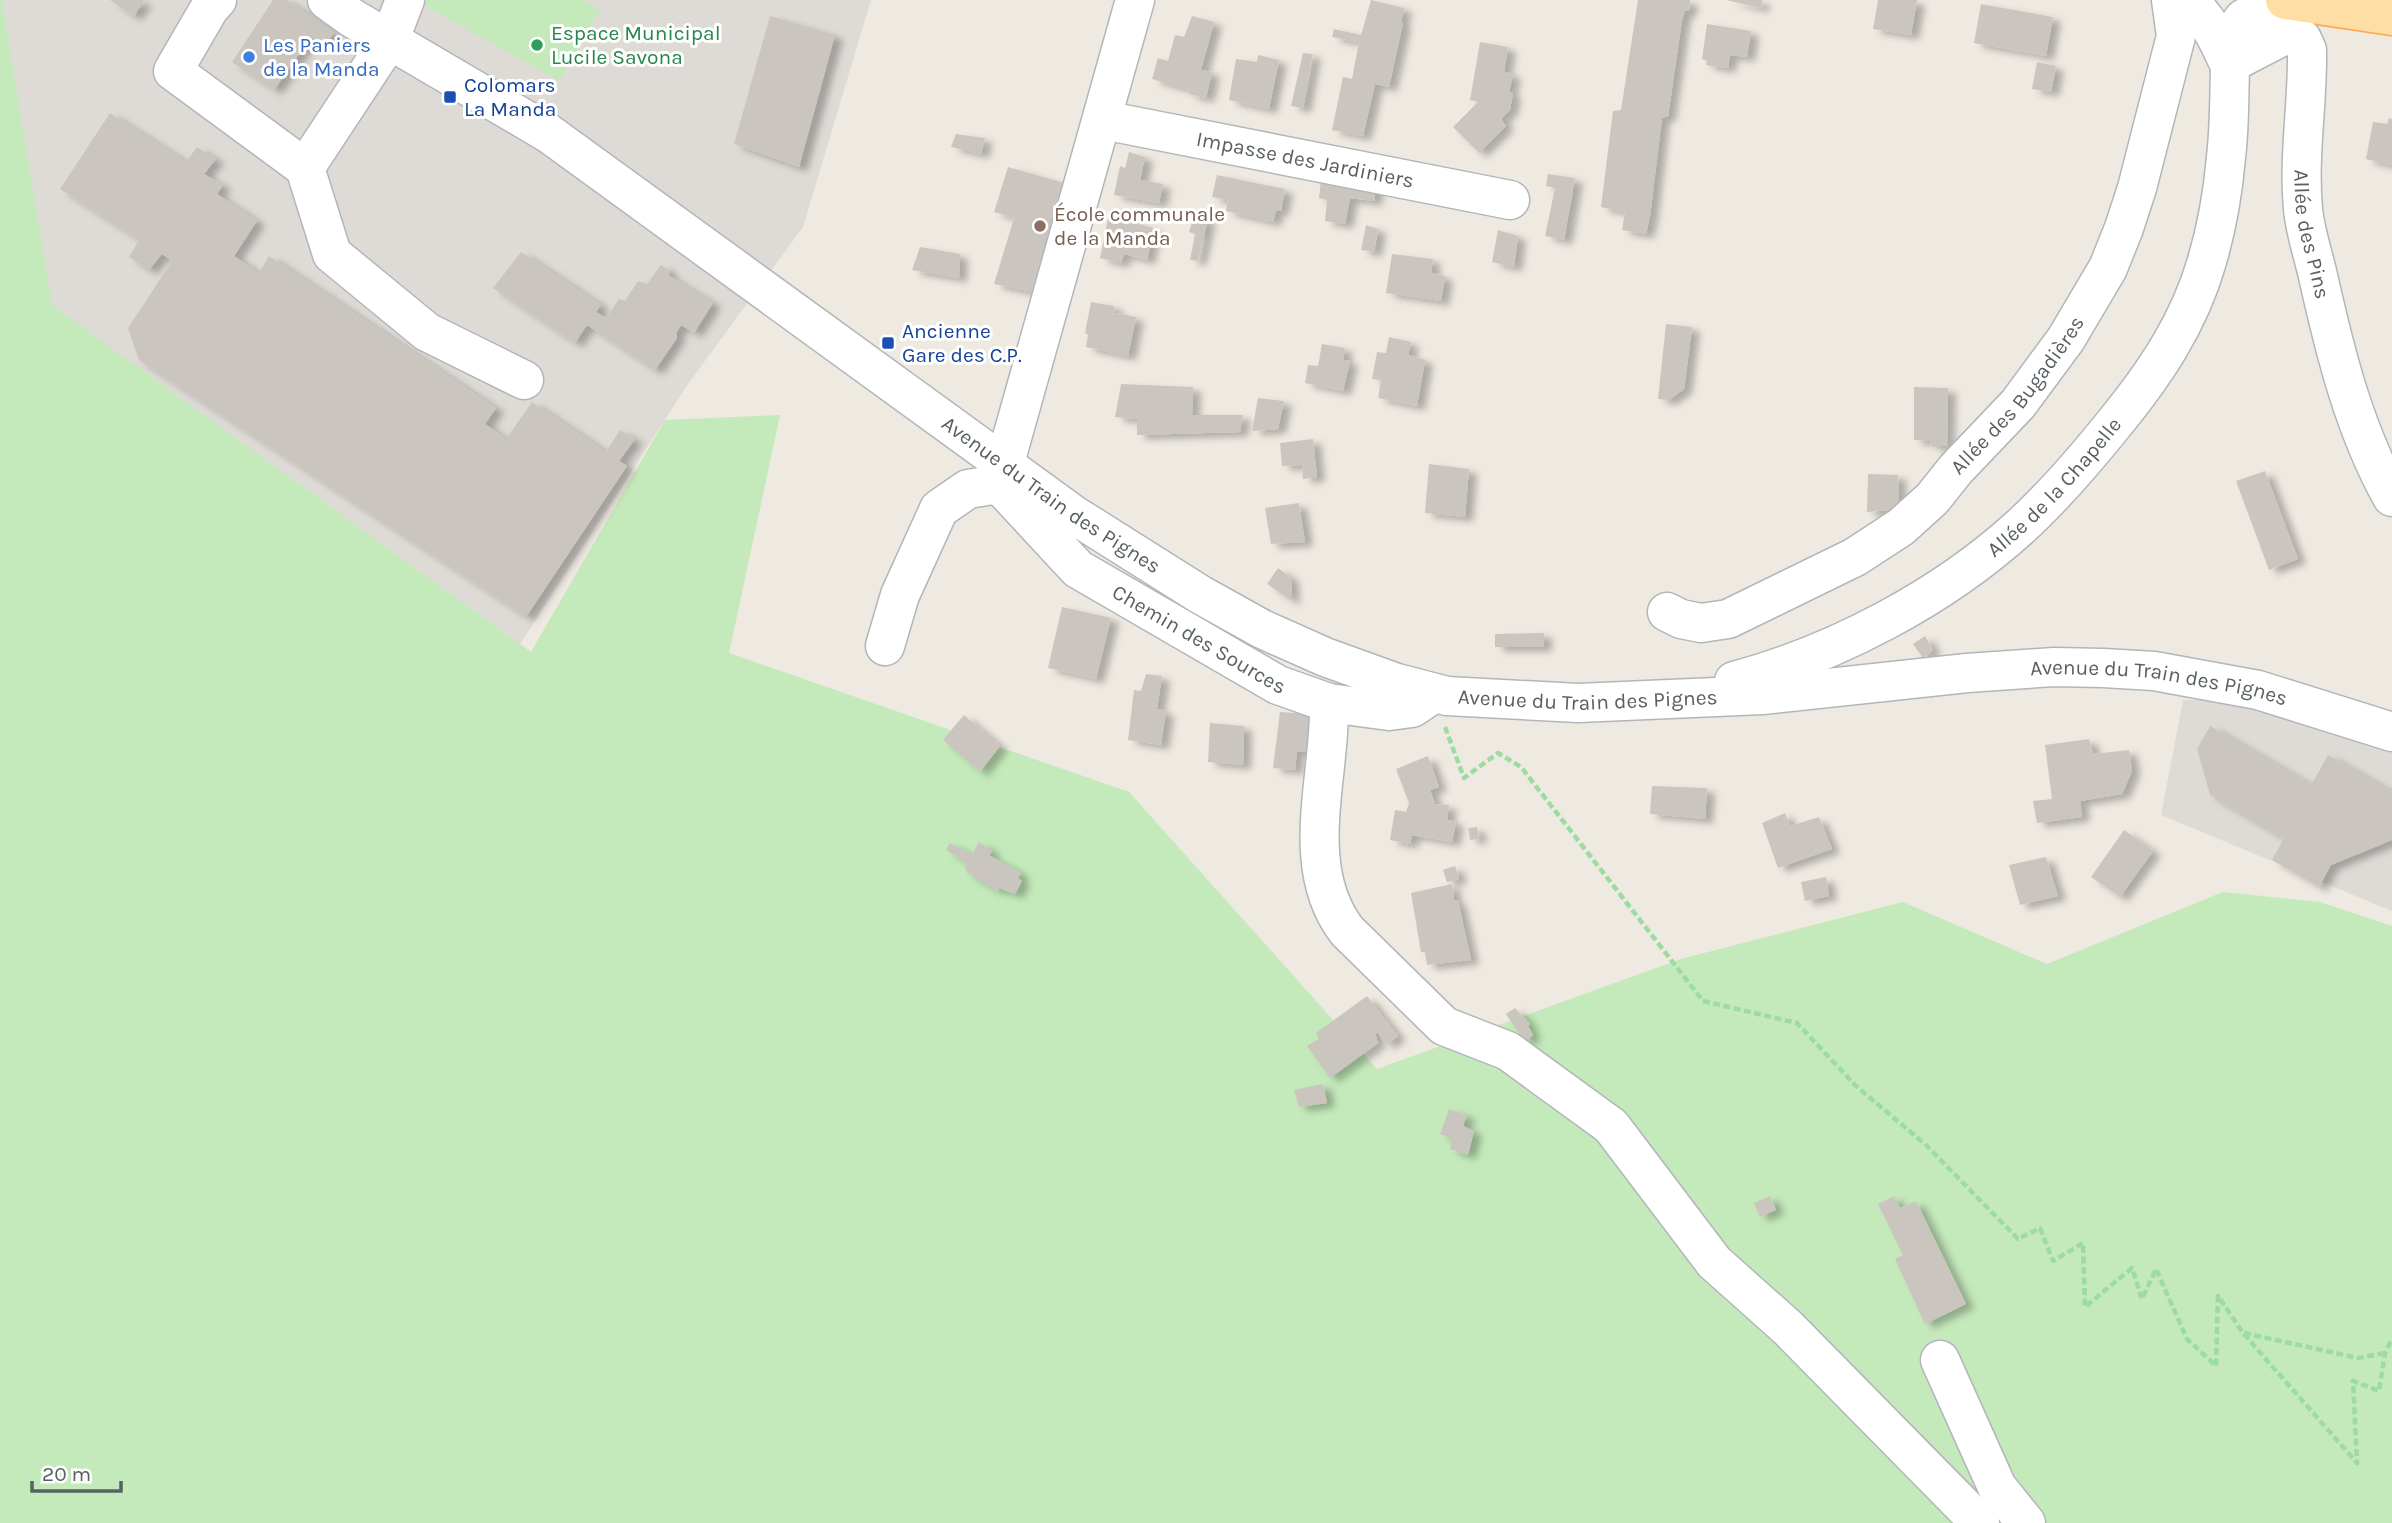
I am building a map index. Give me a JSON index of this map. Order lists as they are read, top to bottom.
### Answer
{
  "streets": {
    "street": [
      "Impasse des Jardiniers",
      "Allée des Pins",
      "Allée des Bugadières",
      "Allée de la Chapelle",
      "Avenue du Train des Pignes",
      "Chemin des Sources"
    ]
  },
  "crossings": [
    ["Allée des Pins", "Allée de la Chapelle"],
    ["Allée de la Chapelle", "Avenue du Train des Pignes"],
    ["Avenue du Train des Pignes", "Chemin des Sources"]
  ],
  "places": {
    "other": ["Espace Municipal Lucile Savona", "Les Paniers de la Manda", "École communale de la Manda"],
    "transit": ["Colomars La Manda", "Ancienne Gare des C.P."]
  },
  "scale_bar": "20 m"
}
